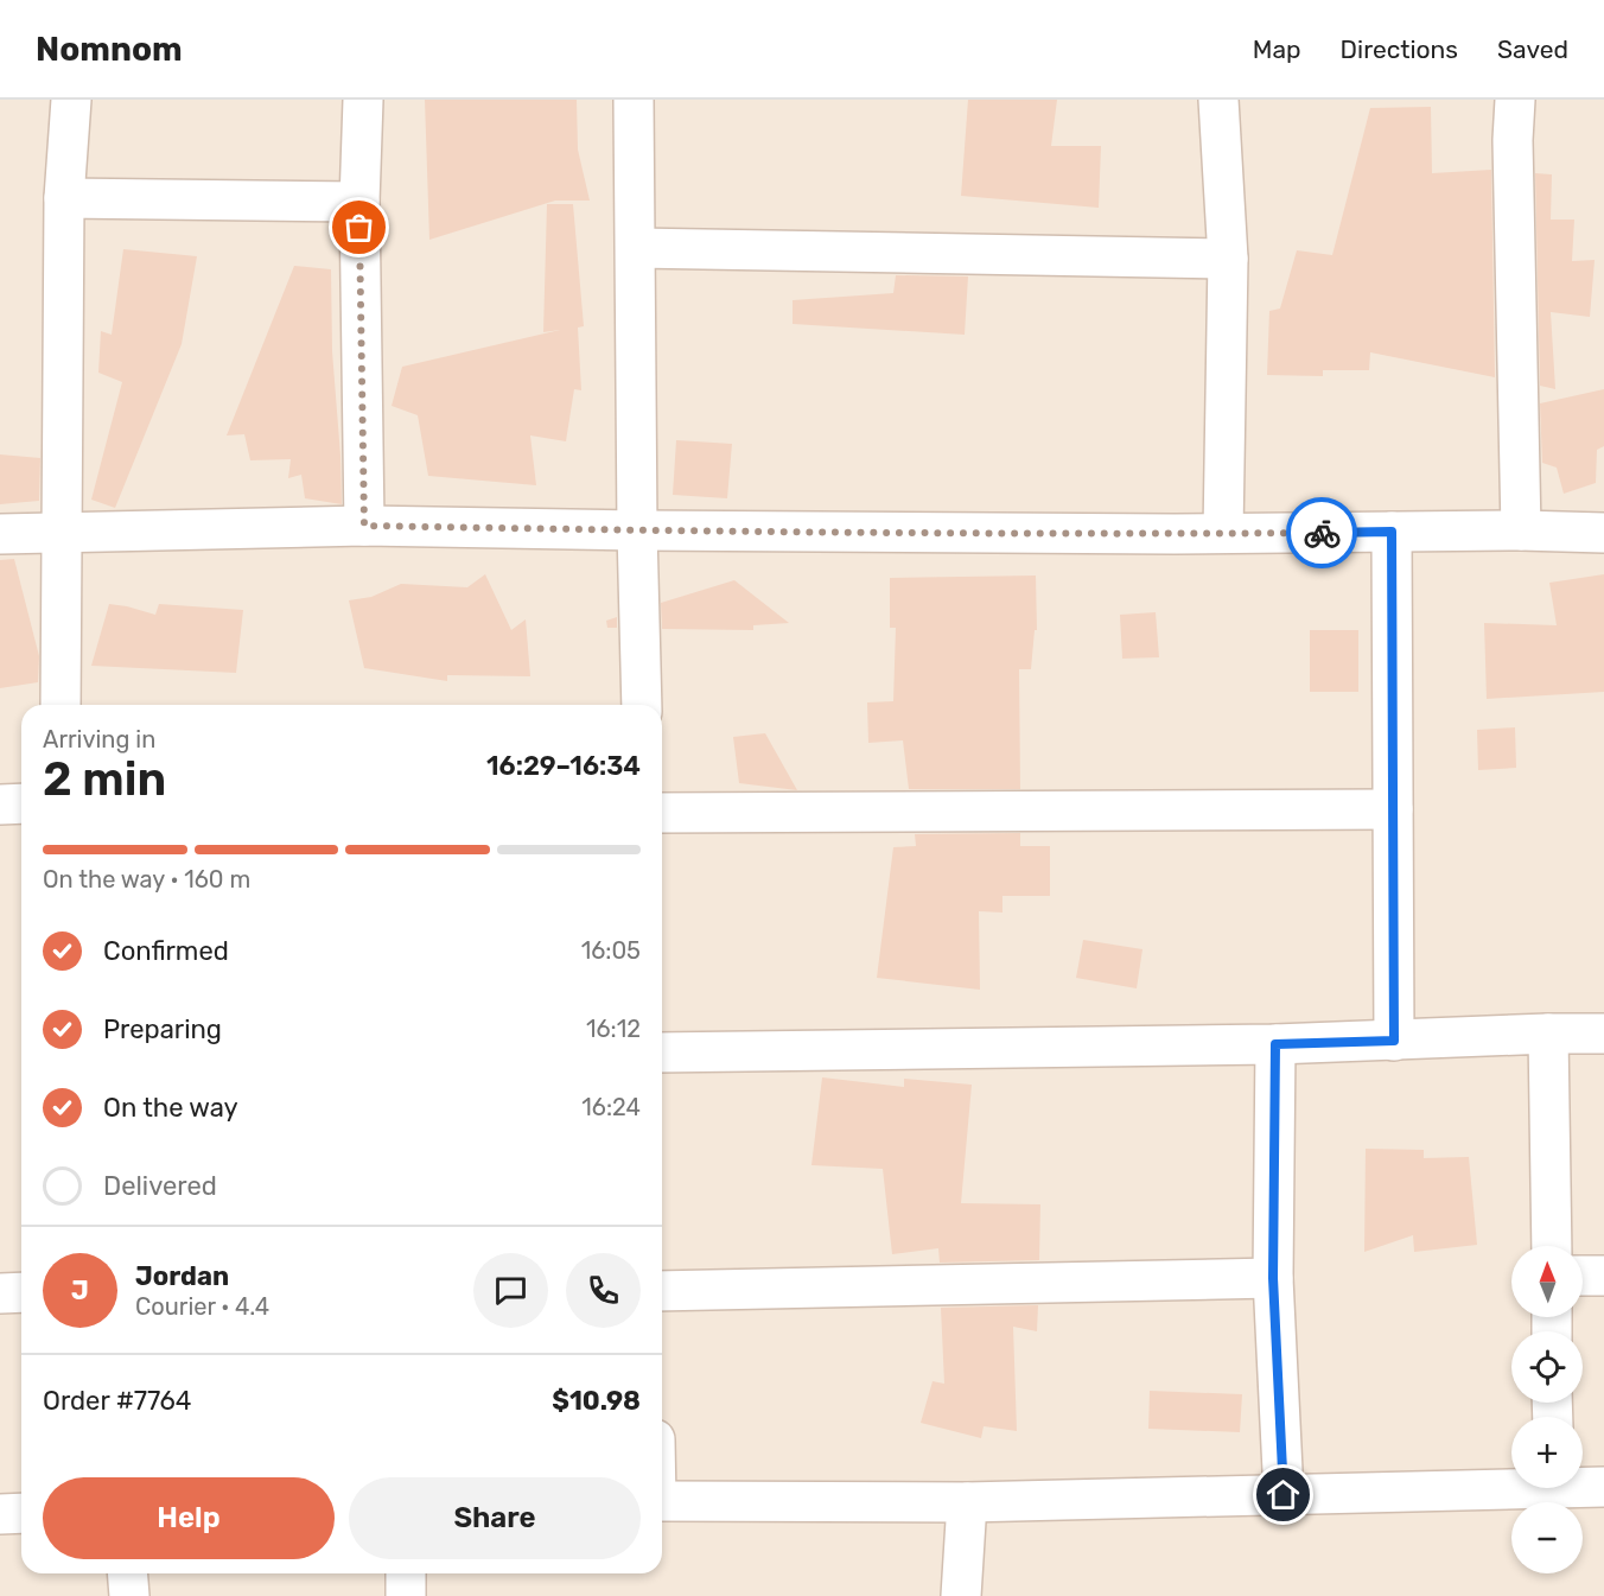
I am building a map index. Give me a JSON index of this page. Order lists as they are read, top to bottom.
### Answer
{
  "north": "top",
  "page": {
    "header": "Nomnom",
    "nav": ["Map", "Directions", "Saved"],
    "heading": ["2 min", "Arriving in", "16:29–16:34"],
    "panel": [
      "Jordan",
      "Courier · 4.4",
      "Order #7764",
      "$10.98"
    ],
    "bar": "On the way · 160 m",
    "list": [
      ["Confirmed", "16:05"],
      ["Preparing", "16:12"],
      ["On the way", "16:24"],
      "Delivered"
    ],
    "map_buttons": ["+", "−"],
    "round": "J",
    "buttons": ["Help", "Share"]
  }
}
